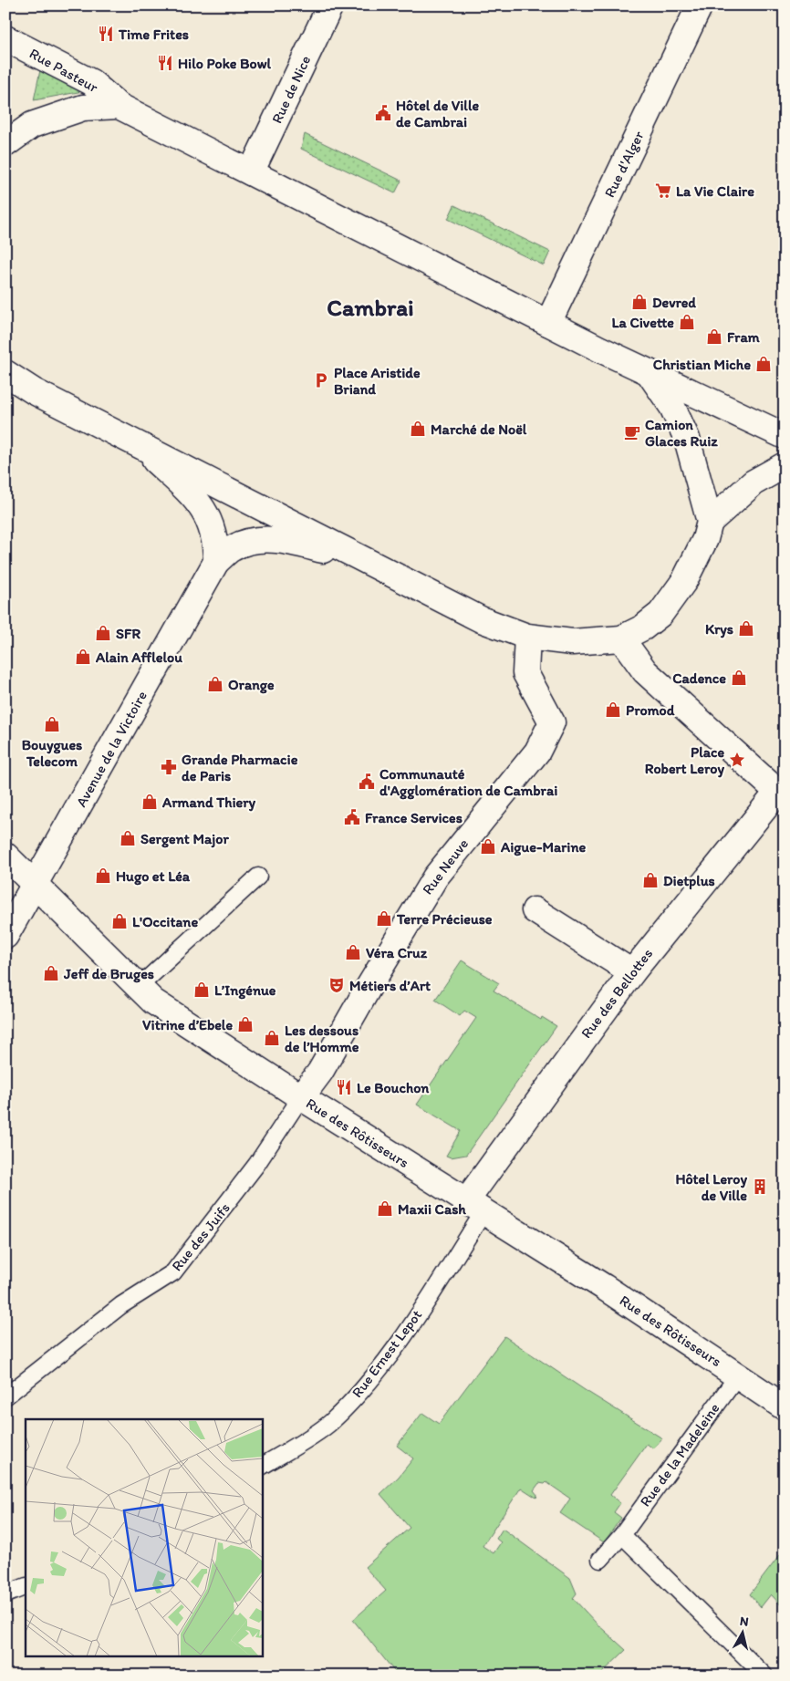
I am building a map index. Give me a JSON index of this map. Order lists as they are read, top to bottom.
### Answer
{
  "streets": {
    "street": [
      "Rue Pasteur",
      "Rue de Nice",
      "Rue d'Alger",
      "Avenue de la Victoire",
      "Rue Neuve",
      "Rue des Bellottes",
      "Rue des Rôtisseurs"
    ],
    "lane": ["Rue des Juifs", "Rue Ernest Lepot", "Rue de la Madeleine"]
  },
  "crossings": [
    ["Avenue de la Victoire", "Rue des Rôtisseurs"],
    ["Rue Neuve", "Rue des Rôtisseurs"],
    ["Rue Neuve", "Rue des Juifs"],
    ["Rue des Bellottes", "Rue des Rôtisseurs"],
    ["Rue des Bellottes", "Rue Ernest Lepot"],
    ["Rue des Rôtisseurs", "Rue des Juifs"],
    ["Rue des Rôtisseurs", "Rue Ernest Lepot"],
    ["Rue des Rôtisseurs", "Rue de la Madeleine"]
  ],
  "districts": ["Cambrai"],
  "places": {
    "restaurant": ["Time Frites", "Hilo Poke Bowl", "Le Bouchon"],
    "public building": ["Hôtel de Ville de Cambrai", "Communauté d'Agglomération de Cambrai", "France Services"],
    "supermarket": ["La Vie Claire"],
    "shop": [
      "Devred",
      "La Civette",
      "Fram",
      "Christian Miche",
      "Marché de Noël",
      "Krys",
      "SFR",
      "Alain Afflelou",
      "Cadence",
      "Orange",
      "Promod",
      "Bouygues Telecom",
      "Armand Thiery",
      "Sergent Major",
      "Aigue-Marine",
      "Hugo et Léa",
      "Dietplus",
      "Terre Précieuse",
      "L'Occitane",
      "Véra Cruz",
      "Jeff de Bruges",
      "L’Ingénue",
      "Vitrine d’Ebele",
      "Les dessous de l’Homme",
      "Maxii Cash"
    ],
    "parking": ["Place Aristide Briand"],
    "cafe": ["Camion Glaces Ruiz"],
    "place": ["Place Robert Leroy"],
    "pharmacy": ["Grande Pharmacie de Paris"],
    "theatre": ["Métiers d’Art"],
    "building": ["Hôtel Leroy de Ville"]
  },
  "north": "top"
}
